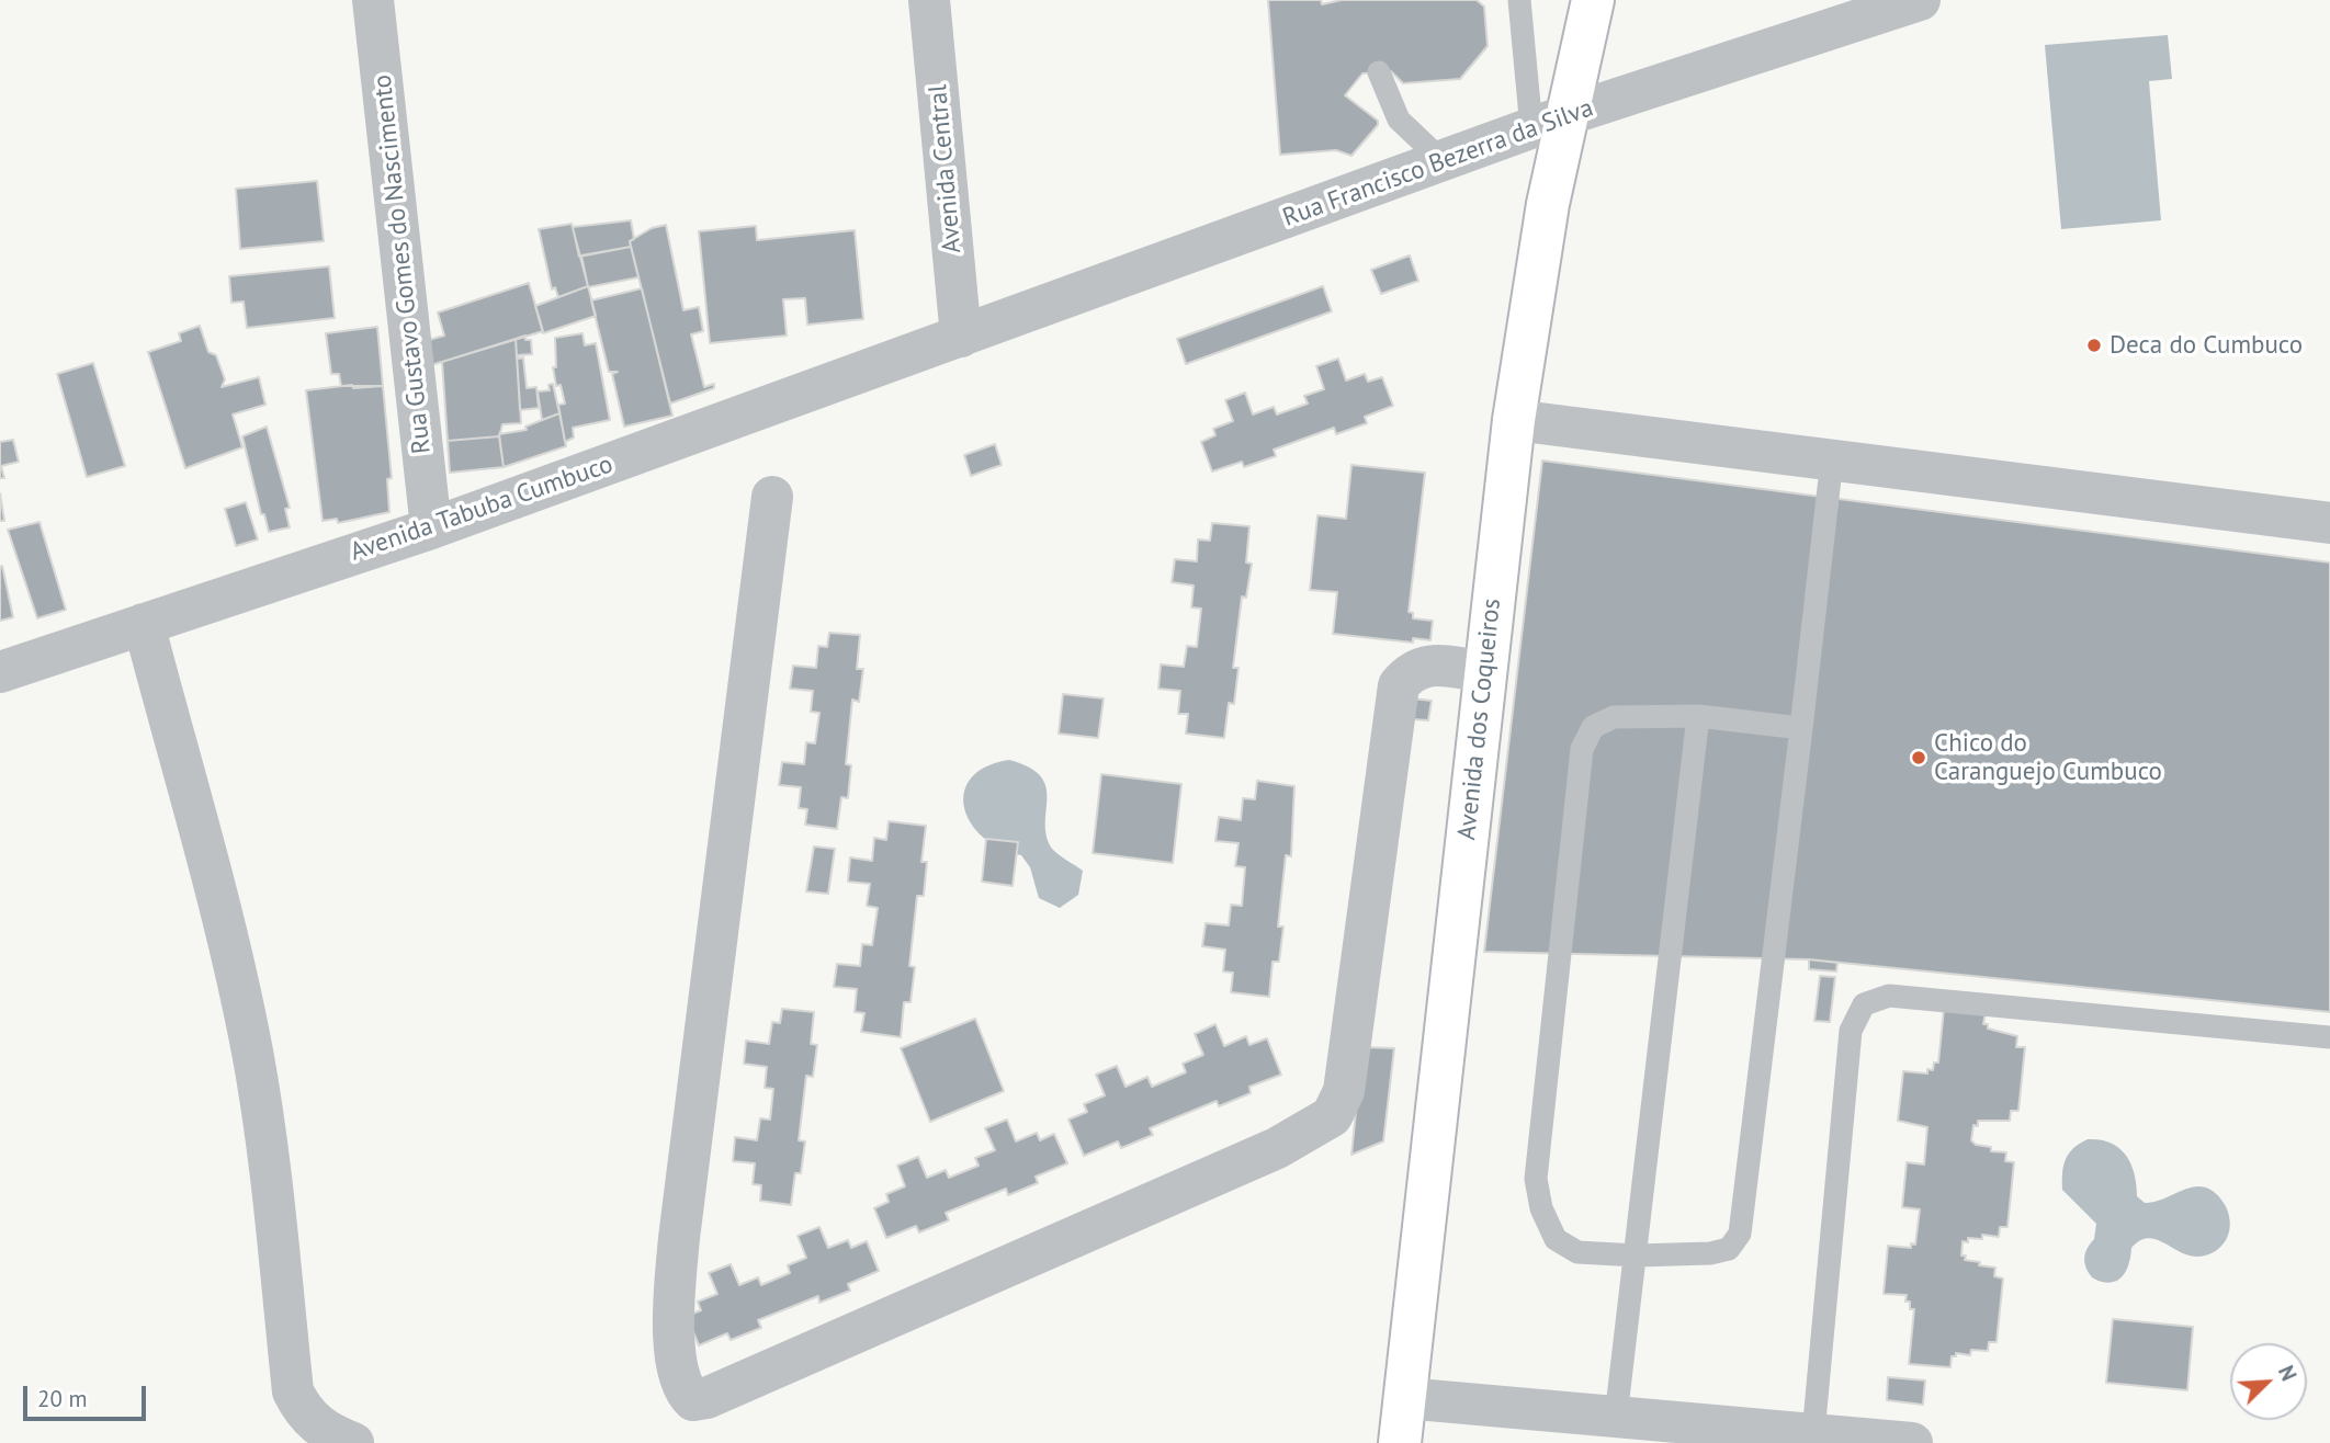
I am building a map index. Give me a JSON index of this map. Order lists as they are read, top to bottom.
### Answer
{
  "streets": {
    "main road": ["Avenida dos Coqueiros"],
    "street": [
      "Rua Francisco Bezerra da Silva",
      "Avenida Central",
      "Rua Gustavo Gomes do Nascimento",
      "Avenida Tabuba Cumbuco"
    ]
  },
  "crossings": [
    ["Rua Francisco Bezerra da Silva", "Avenida Central"],
    ["Rua Francisco Bezerra da Silva", "Avenida Tabuba Cumbuco"],
    ["Rua Francisco Bezerra da Silva", "Avenida dos Coqueiros"],
    ["Avenida Central", "Avenida Tabuba Cumbuco"],
    ["Rua Gustavo Gomes do Nascimento", "Avenida Tabuba Cumbuco"]
  ],
  "places": ["Deca do Cumbuco", "Chico do Caranguejo Cumbuco"],
  "scale_bar": "20 m",
  "north": "top right"
}
